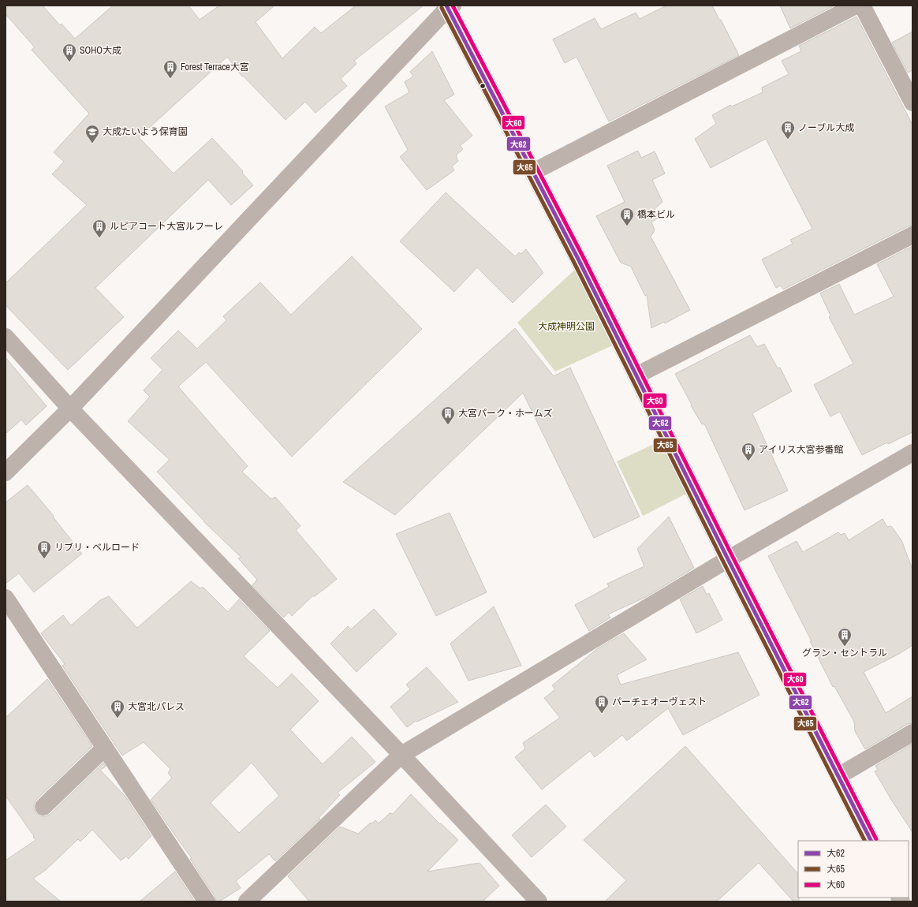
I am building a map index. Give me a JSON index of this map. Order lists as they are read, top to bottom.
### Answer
{
  "parks": ["大成神明公園"],
  "places": {
    "building": [
      "SOHO大成",
      "Forest Terrace大宮",
      "ノーブル大成",
      "橋本ビル",
      "ルピアコート大宮ルフーレ",
      "大宮パーク・ホームズ",
      "アイリス大宮参番館",
      "リブリ・ベルロード",
      "グラン・セントラル",
      "パーチェオーヴェスト",
      "大宮北パレス"
    ],
    "school or university": ["大成たいよう保育園"]
  },
  "lines": ["transit line 大62", "transit line 大60", "transit line 大65"],
  "legend": ["大62", "大65", "大60"]
}
